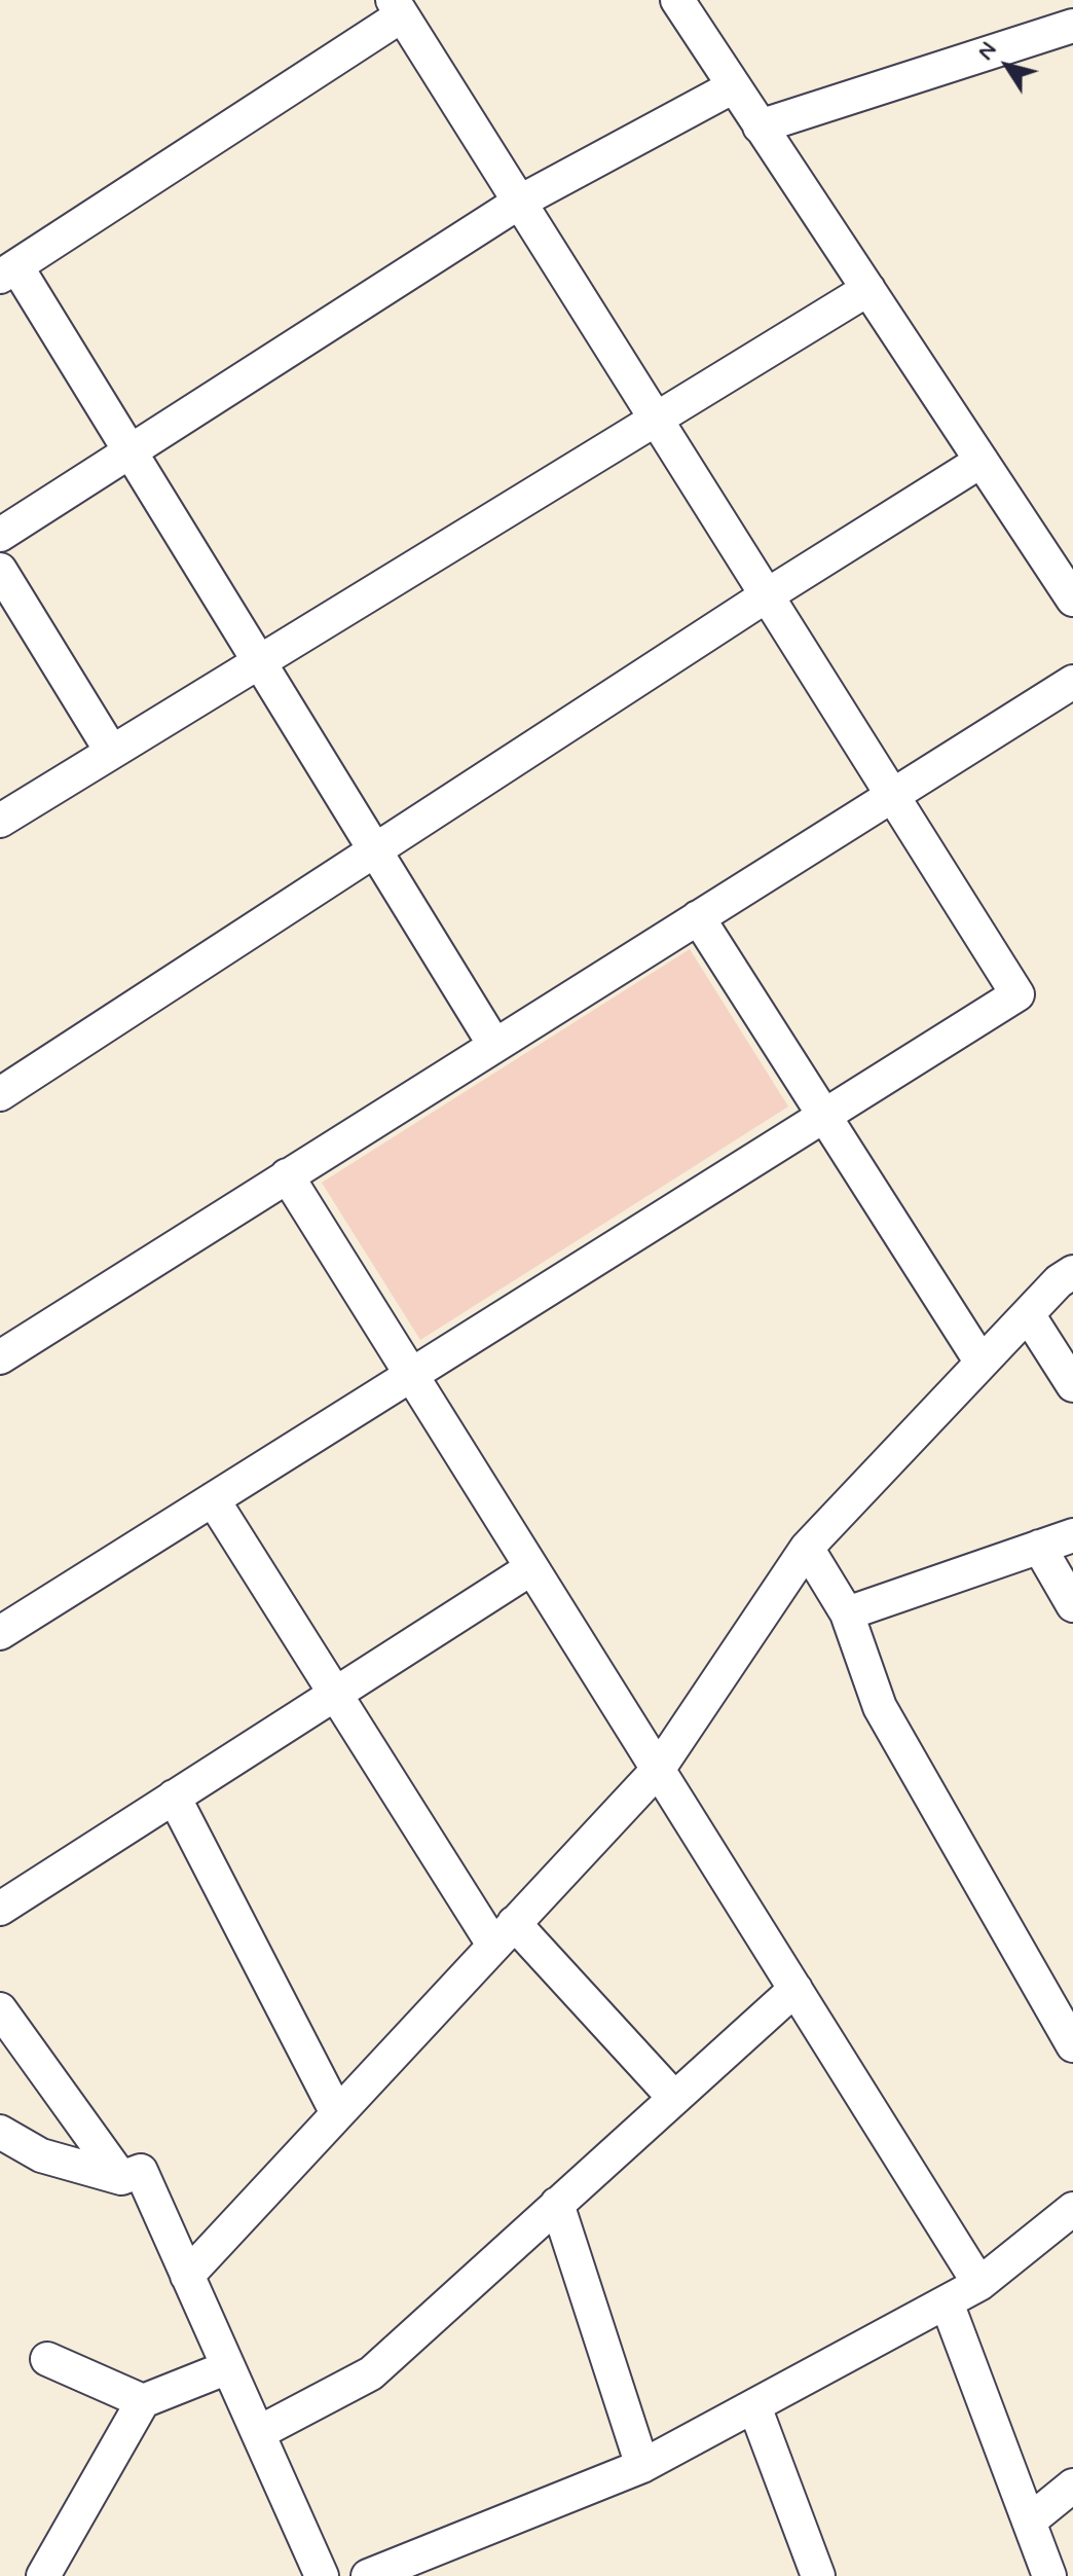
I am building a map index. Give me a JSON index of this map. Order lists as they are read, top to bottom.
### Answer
{
  "north": "top left"
}
